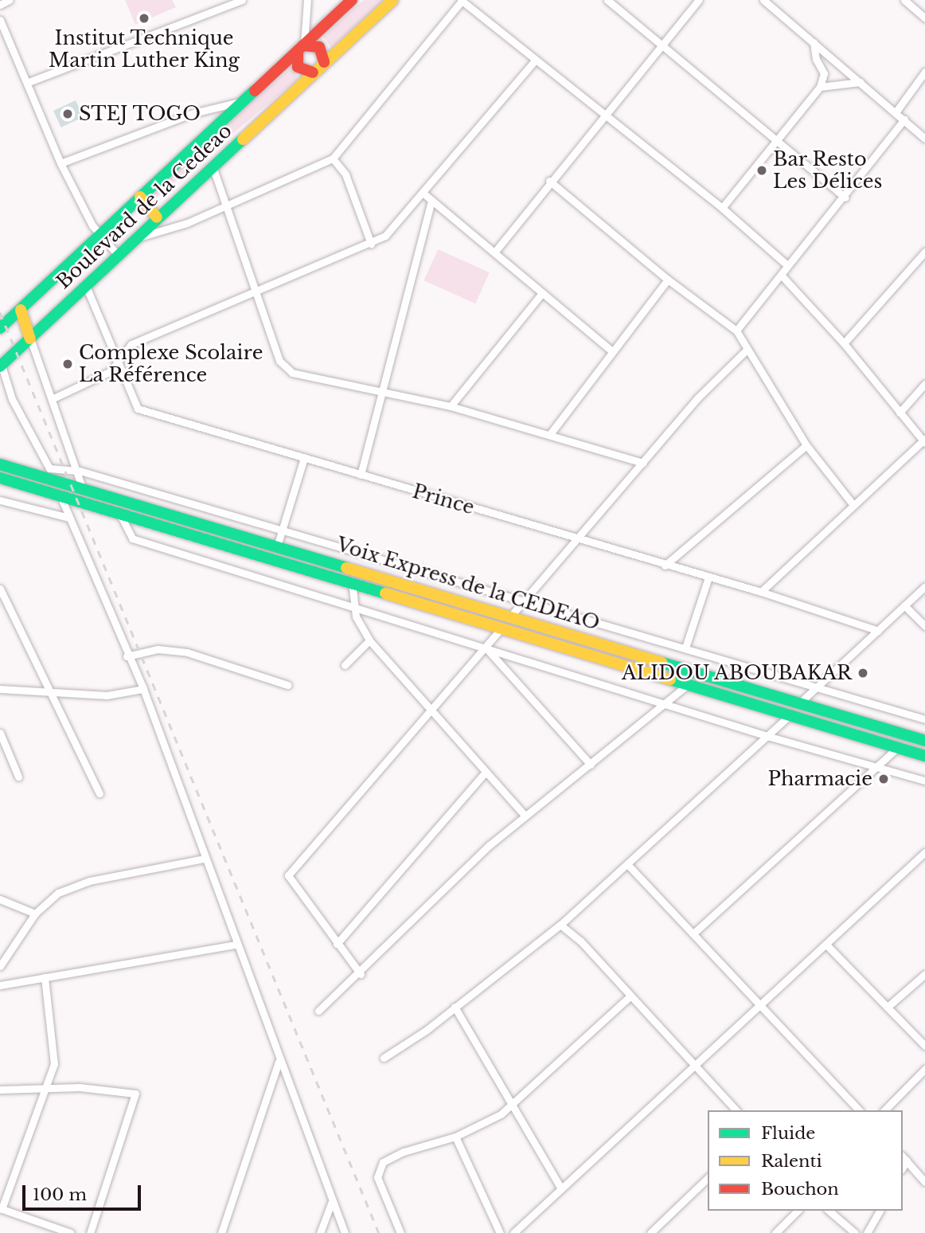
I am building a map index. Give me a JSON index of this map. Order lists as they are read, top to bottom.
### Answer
{
  "streets": {
    "main road": ["Boulevard de la Cedeao", "Voix Express de la CEDEAO"],
    "street": ["Prince"]
  },
  "crossings": [
    ["Boulevard de la Cedeao", "Prince"]
  ],
  "places": [
    "Institut Technique Martin Luther King",
    "STEJ TOGO",
    "Bar Resto Les Délices",
    "Complexe Scolaire La Référence",
    "ALIDOU ABOUBAKAR",
    "Pharmacie"
  ],
  "legend": ["Fluide", "Ralenti", "Bouchon"],
  "scale_bar": "100 m"
}
